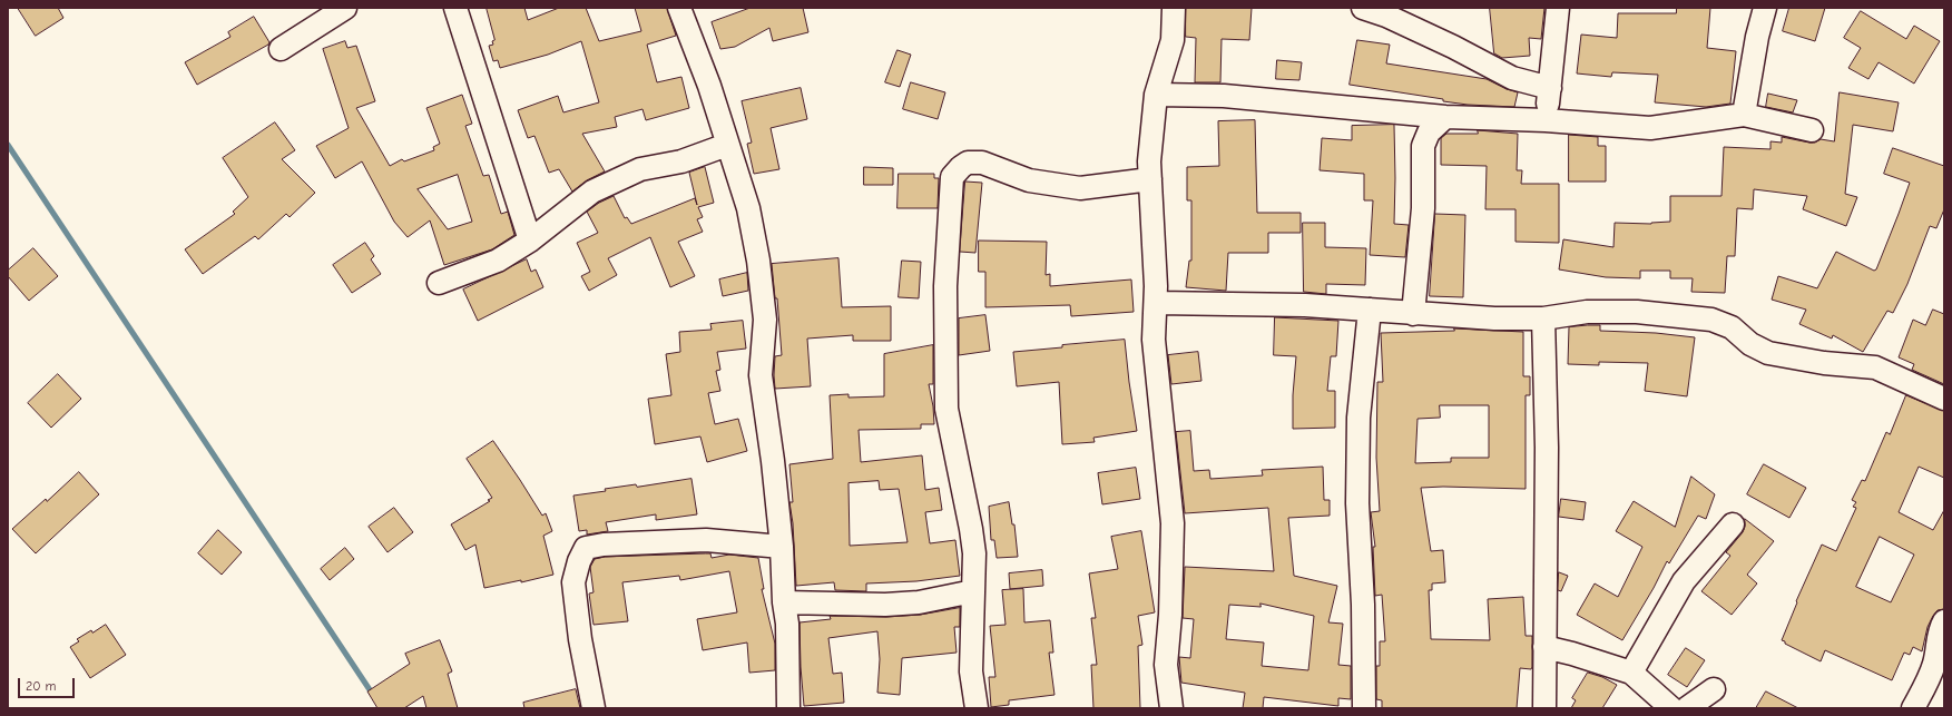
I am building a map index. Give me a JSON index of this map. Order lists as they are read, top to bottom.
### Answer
{
  "scale_bar": "20 m"
}
